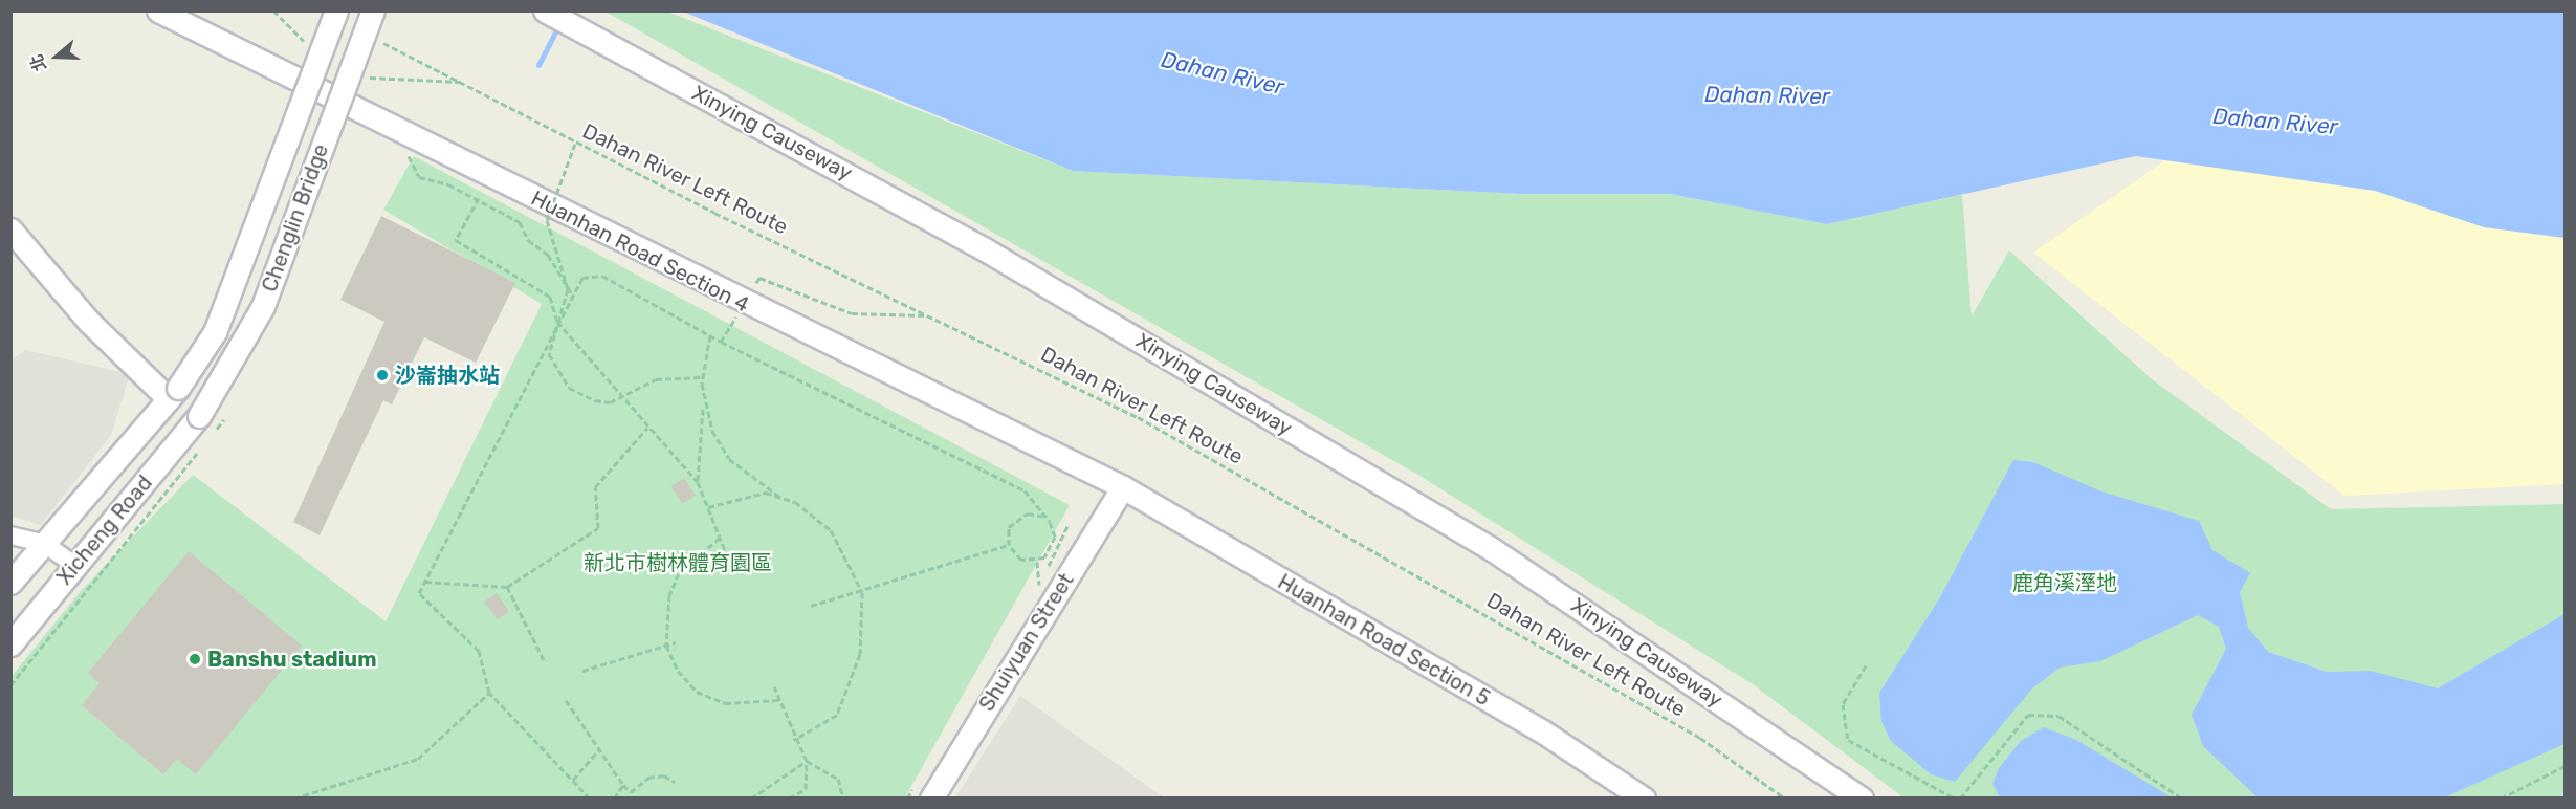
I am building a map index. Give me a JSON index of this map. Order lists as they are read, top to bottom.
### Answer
{
  "streets": {
    "street": [
      "Xinying Causeway",
      "Chenglin Bridge",
      "Huanhan Road Section 4",
      "Xicheng Road",
      "Huanhan Road Section 5",
      "Shuiyuan Street"
    ],
    "path": ["Dahan River Left Route"]
  },
  "crossings": [
    ["Chenglin Bridge", "Xicheng Road"],
    ["Huanhan Road Section 4", "Huanhan Road Section 5"],
    ["Huanhan Road Section 4", "Shuiyuan Street"],
    ["Huanhan Road Section 5", "Shuiyuan Street"]
  ],
  "water": ["Dahan River"],
  "parks": ["新北市樹林體育園區", "鹿角溪溼地"],
  "places": ["沙崙抽水站", "Banshu stadium"],
  "north": "left"
}
